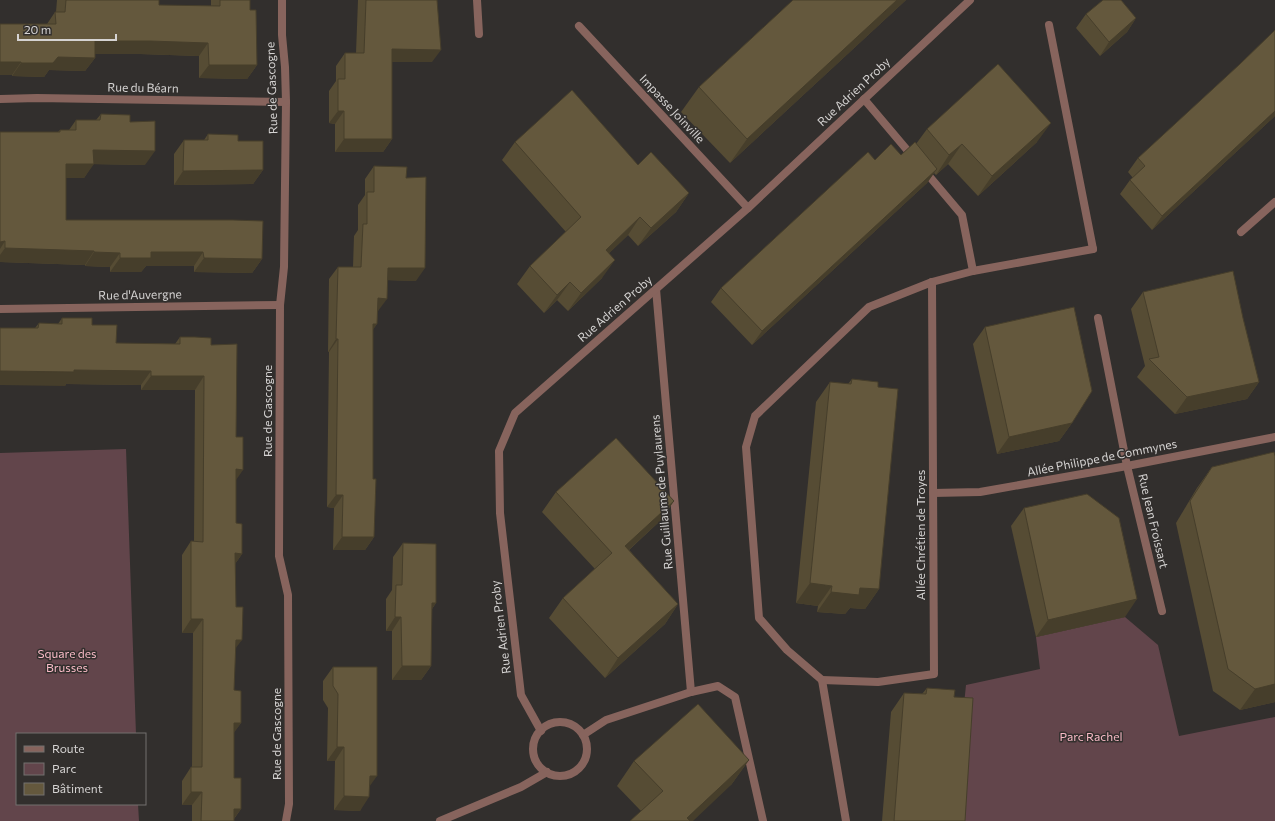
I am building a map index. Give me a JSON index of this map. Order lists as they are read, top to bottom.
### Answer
{
  "streets": {
    "street": [
      "Rue du Béarn",
      "Rue de Gascogne",
      "Rue Adrien Proby",
      "Impasse Joinville",
      "Rue d'Auvergne",
      "Allée Philippe de Commynes",
      "Rue Guillaume de Puylaurens",
      "Rue Jean Froissart",
      "Allée Chrétien de Troyes"
    ]
  },
  "crossings": [
    ["Rue du Béarn", "Rue de Gascogne"],
    ["Rue de Gascogne", "Rue d'Auvergne"],
    ["Rue Adrien Proby", "Impasse Joinville"],
    ["Rue Adrien Proby", "Rue Guillaume de Puylaurens"],
    ["Allée Philippe de Commynes", "Rue Jean Froissart"],
    ["Allée Philippe de Commynes", "Allée Chrétien de Troyes"]
  ],
  "parks": ["Square des Brusses", "Parc Rachel"],
  "legend": ["Route", "Parc", "Bâtiment"],
  "scale_bar": "20 m"
}
